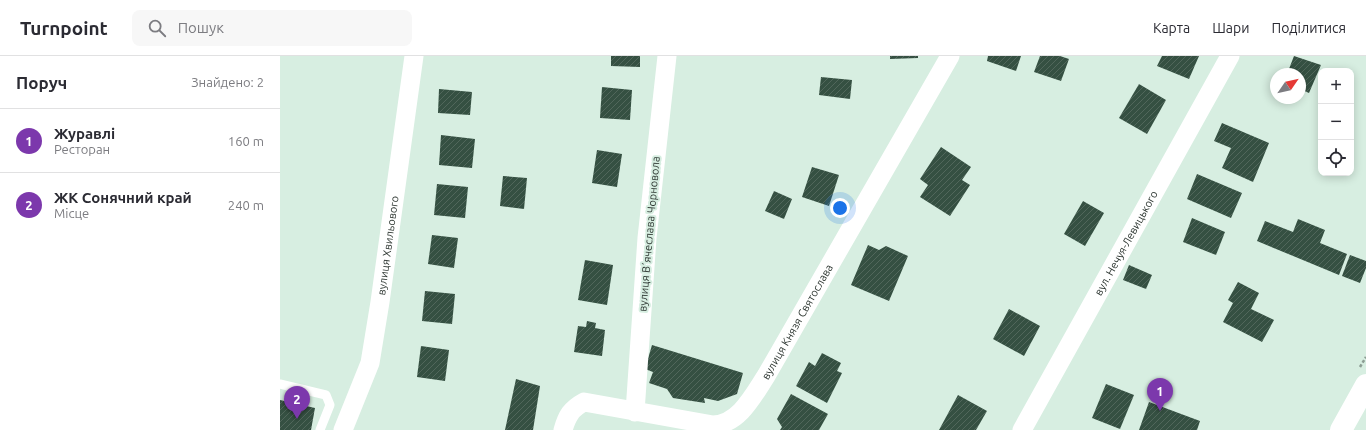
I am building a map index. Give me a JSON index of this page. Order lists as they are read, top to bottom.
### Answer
{
  "streets": {
    "street": [
      "вулиця Вʼячеслава Чорновола",
      "вул. Нечуя-Левицького",
      "вулиця Хвильового",
      "вулиця Князя Святослава"
    ]
  },
  "crossings": [
    ["вулиця Вʼячеслава Чорновола", "вулиця Князя Святослава"]
  ],
  "north": "top right",
  "page": {
    "header": "Turnpoint",
    "search": "Пошук",
    "nav": ["Карта", "Шари", "Поділитися"],
    "heading": ["Поруч", "Знайдено: 2"],
    "map_buttons": ["+", "−"],
    "list": [
      {
        "mark": "1",
        "name": "Журавлі",
        "note": "Ресторан",
        "value": "160 m"
      },
      {
        "mark": "2",
        "name": "ЖК Сонячний край",
        "note": "Місце",
        "value": "240 m"
      }
    ],
    "pins": ["1", "2"]
  }
}
